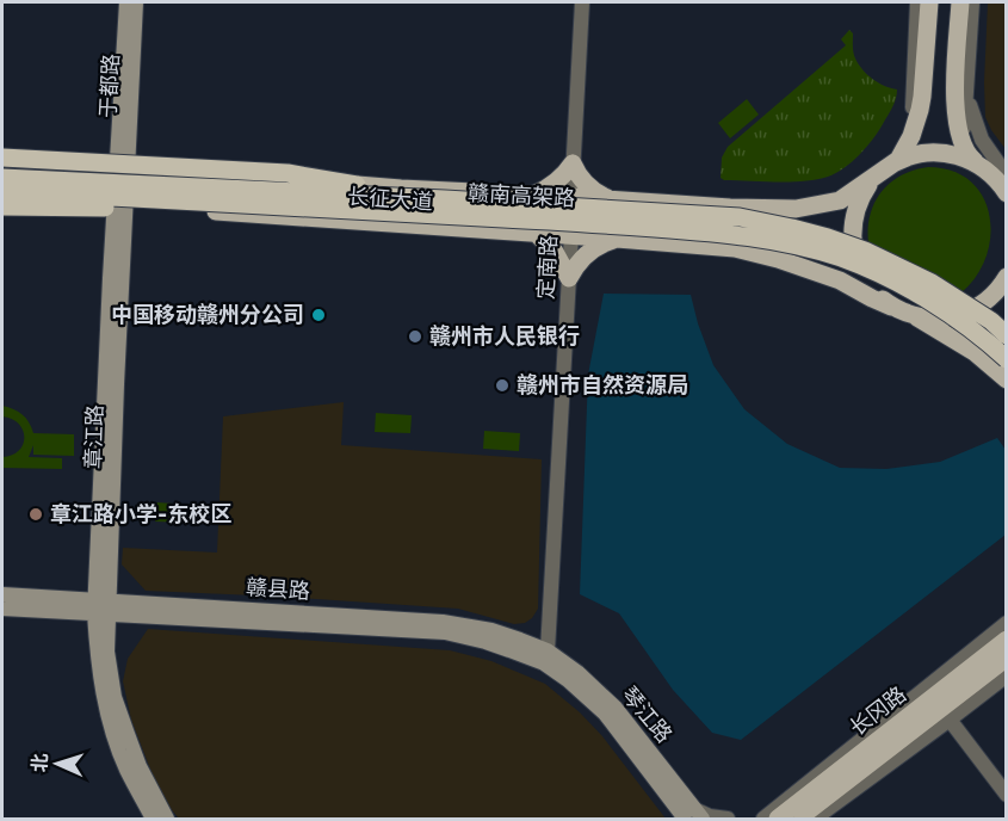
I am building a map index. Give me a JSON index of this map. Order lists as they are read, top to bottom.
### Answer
{
  "streets": {
    "highway": ["赣南高架路"],
    "main road": [
      "于都路",
      "长征大道",
      "章江路",
      "赣县路",
      "长冈路",
      "琴江路"
    ],
    "street": ["定南路"]
  },
  "crossings": [
    ["于都路", "长征大道"],
    ["于都路", "章江路"],
    ["赣南高架路", "长征大道"],
    ["长征大道", "定南路"],
    ["长征大道", "章江路"],
    ["定南路", "赣县路"],
    ["定南路", "琴江路"],
    ["章江路", "赣县路"],
    ["赣县路", "琴江路"]
  ],
  "places": [
    "中国移动赣州分公司",
    "赣州市人民银行",
    "赣州市自然资源局",
    "章江路小学-东校区"
  ],
  "north": "left"
}
